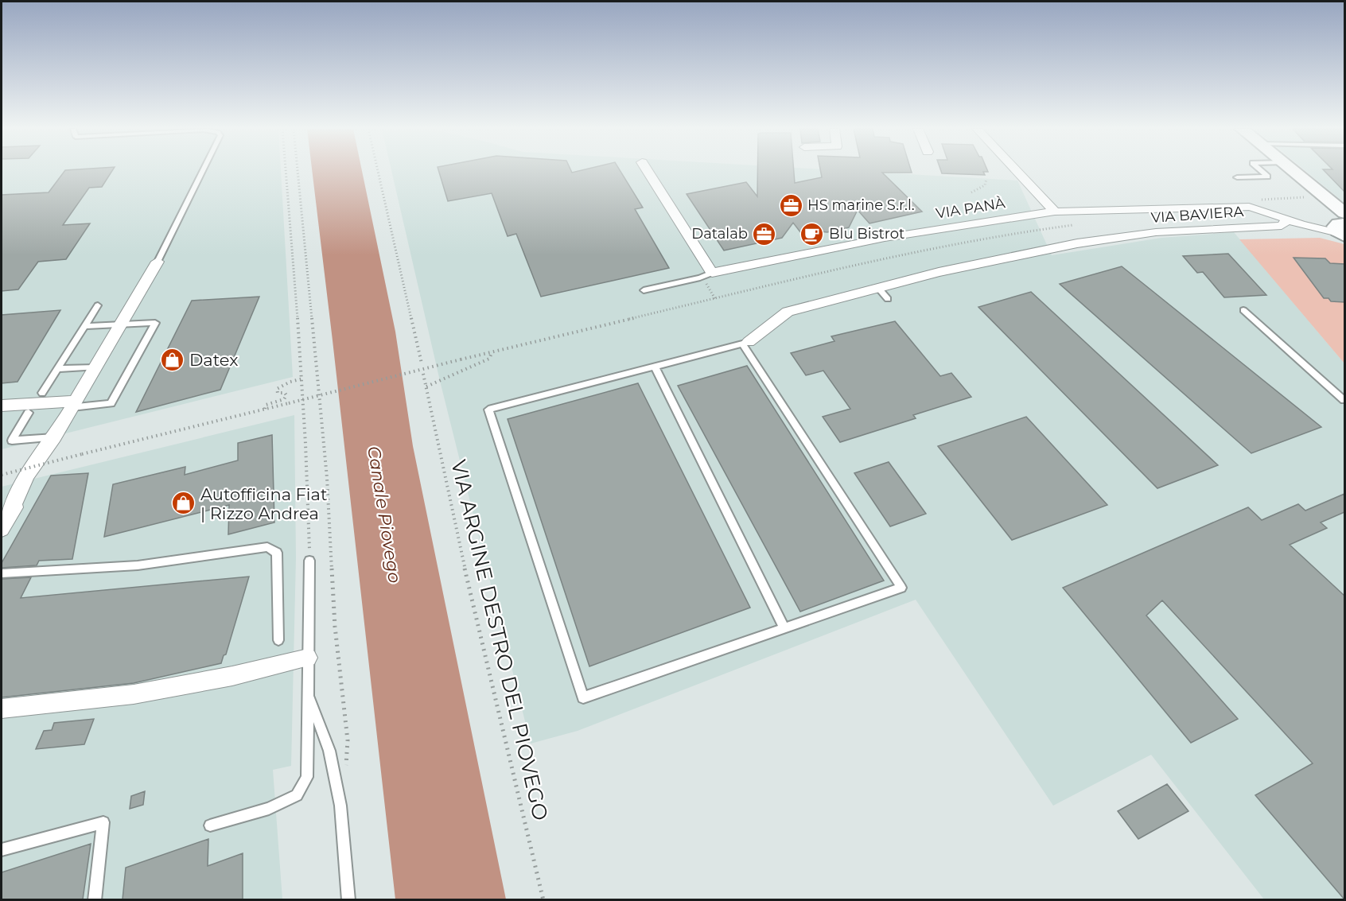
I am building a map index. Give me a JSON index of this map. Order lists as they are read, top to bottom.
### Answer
{
  "streets": {
    "street": ["VIA PANÀ", "VIA BAVIERA"],
    "path": ["VIA ARGINE DESTRO DEL PIOVEGO"]
  },
  "crossings": [
    ["VIA PANÀ", "VIA BAVIERA"]
  ],
  "water": ["Canale Piovego"],
  "places": {
    "office": ["HS marine S.r.l.", "Datalab"],
    "cafe": ["Blu Bistrot"],
    "shop": ["Datex", "Autofficina Fiat | Rizzo Andrea"]
  }
}
